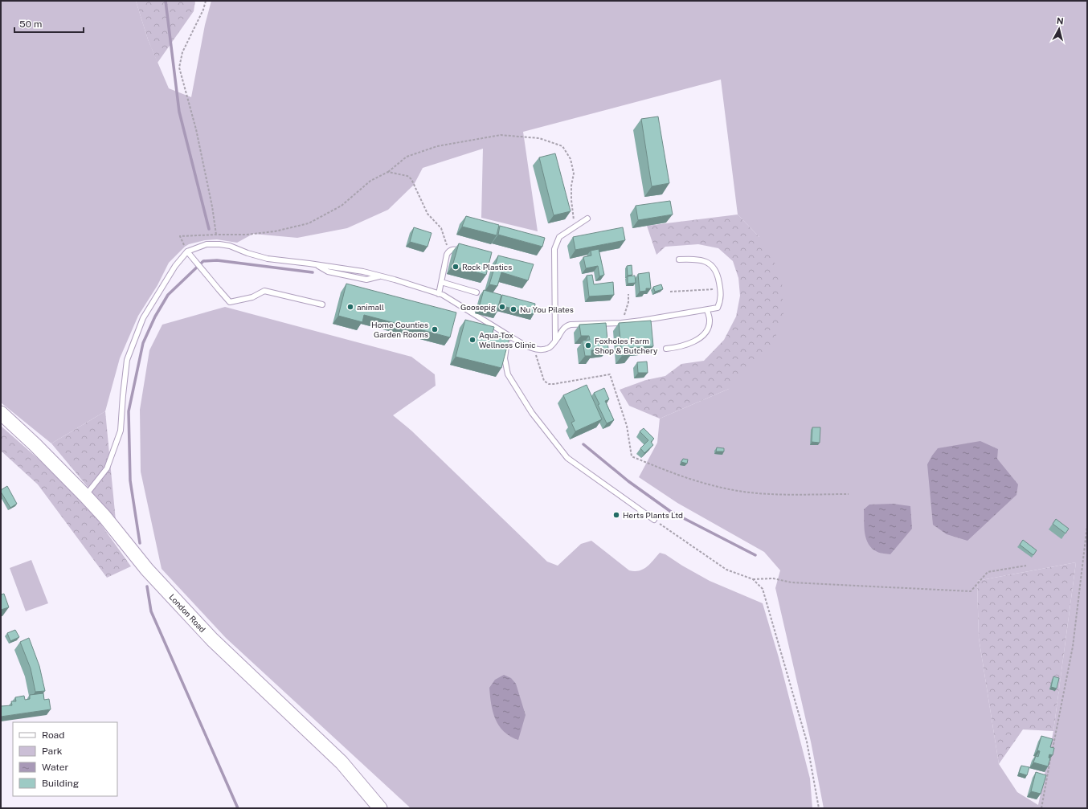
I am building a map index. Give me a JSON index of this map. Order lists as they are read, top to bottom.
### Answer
{
  "streets": {
    "main road": ["London Road"]
  },
  "places": [
    "Rock Plastics",
    "animall",
    "Goosepig",
    "Nu You Pilates",
    "Home Counties Garden Rooms",
    "Aqua-Tox Wellness Clinic",
    "Foxholes Farm Shop & Butchery",
    "Herts Plants Ltd"
  ],
  "legend": [
    "Road",
    "Park",
    "Water",
    "Building"
  ],
  "scale_bar": "50 m",
  "north": "top"
}
